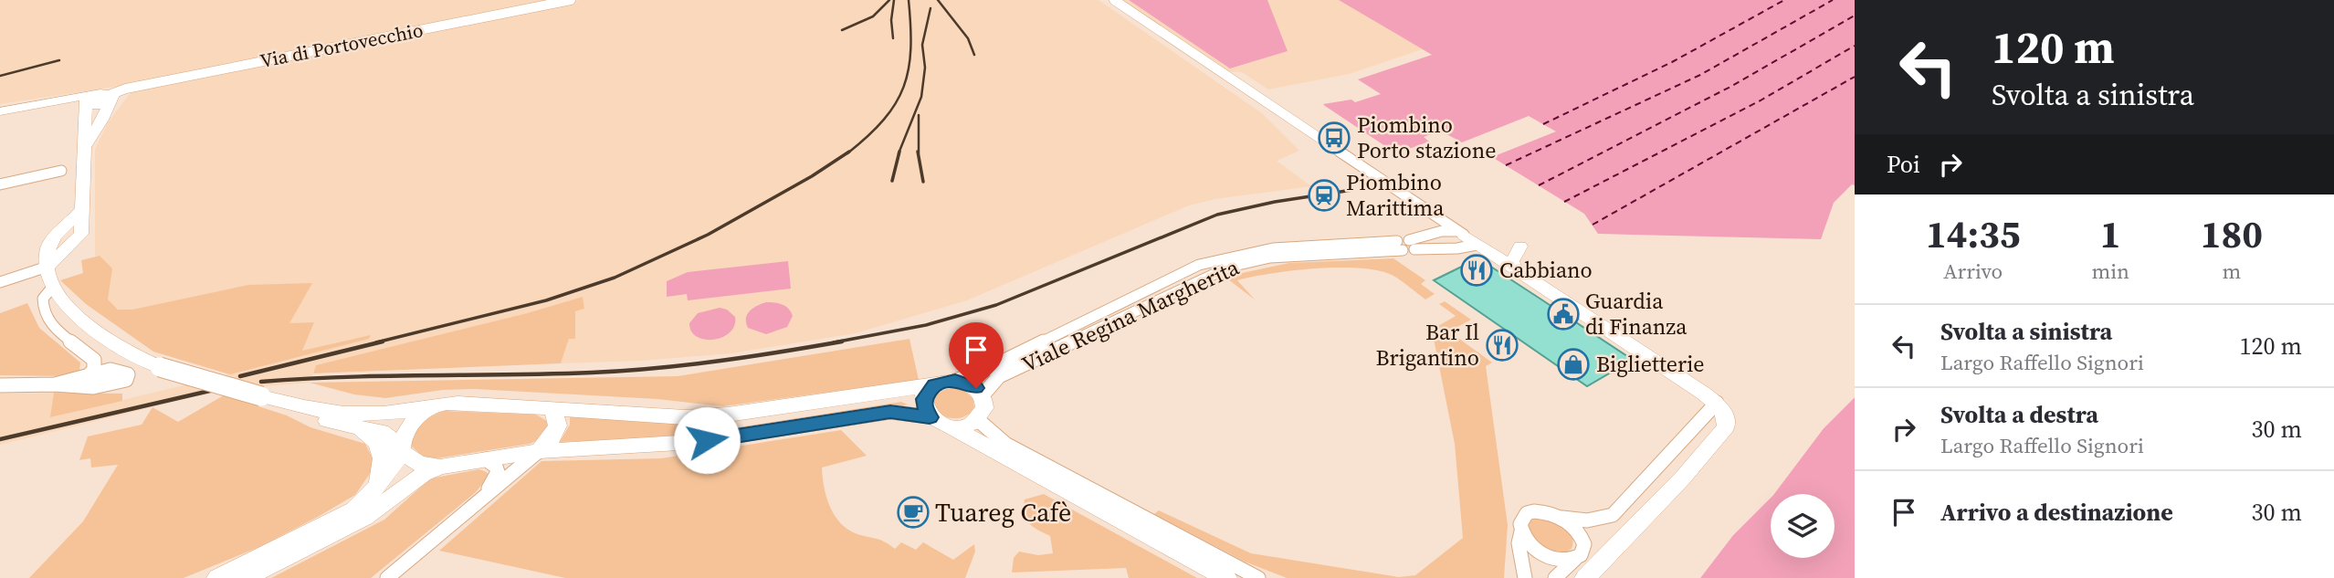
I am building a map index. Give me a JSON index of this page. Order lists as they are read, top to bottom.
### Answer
{
  "streets": {
    "main road": ["Via di Portovecchio"],
    "street": ["Viale Regina Margherita"]
  },
  "places": {
    "bus stop": ["Piombino Porto stazione"],
    "station": ["Piombino Marittima"],
    "restaurant": ["Cabbiano", "Bar Il Brigantino"],
    "public building": ["Guardia di Finanza"],
    "shop": ["Biglietterie"],
    "cafe": ["Tuareg Cafè"]
  },
  "page": {
    "turn": ["120 m", "Svolta a sinistra"],
    "then": "Poi",
    "eta": [
      "14:35",
      "Arrivo",
      "1",
      "min",
      "180",
      "m"
    ],
    "list": [
      {
        "name": "Svolta a sinistra",
        "note": "Largo Raffello Signori",
        "value": "120 m"
      },
      {
        "name": "Svolta a destra",
        "note": "Largo Raffello Signori",
        "value": "30 m"
      },
      {
        "name": "Arrivo a destinazione",
        "value": "30 m"
      }
    ]
  }
}
